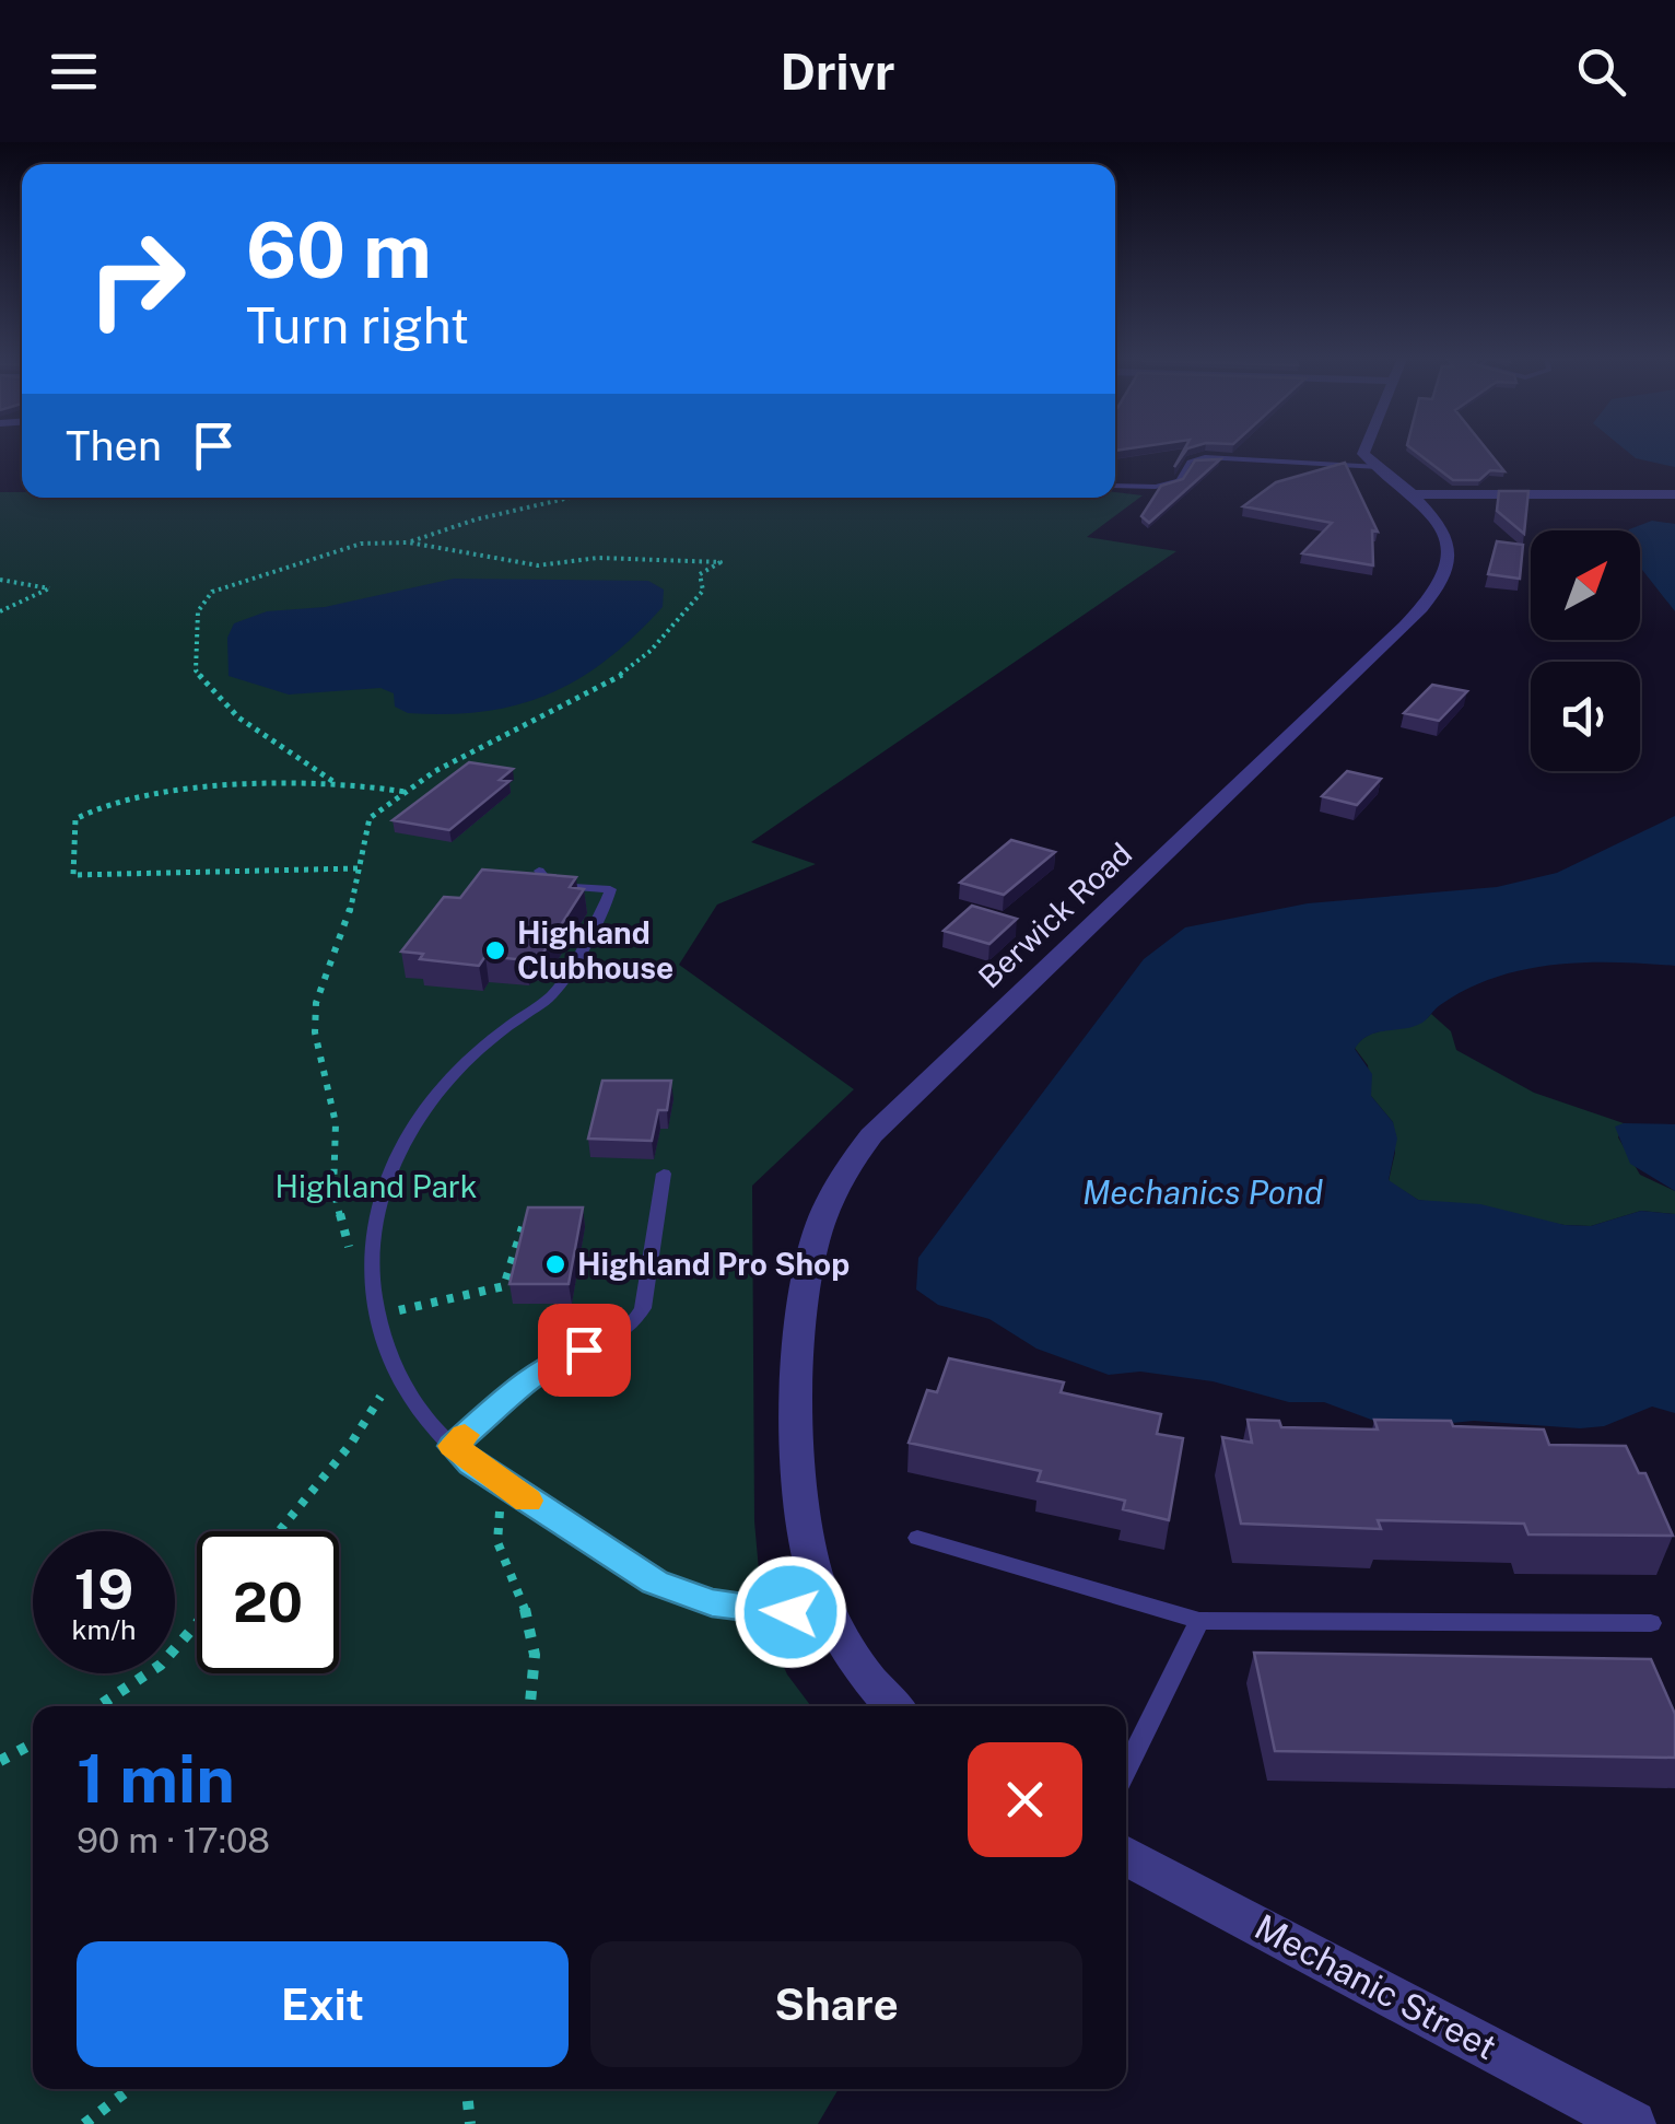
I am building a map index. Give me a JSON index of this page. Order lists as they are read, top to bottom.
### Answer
{
  "streets": {
    "street": ["Berwick Road", "Mechanic Street"]
  },
  "water": ["Mechanics Pond"],
  "parks": ["Highland Park"],
  "places": ["Highland Clubhouse", "Highland Pro Shop"],
  "north": "top right",
  "page": {
    "header": "Drivr",
    "turn": ["60 m", "Turn right"],
    "then": "Then",
    "speed": "19 km/h",
    "limit": "20",
    "heading": ["1 min", "90 m · 17:08"],
    "buttons": ["Exit", "Share"]
  }
}
